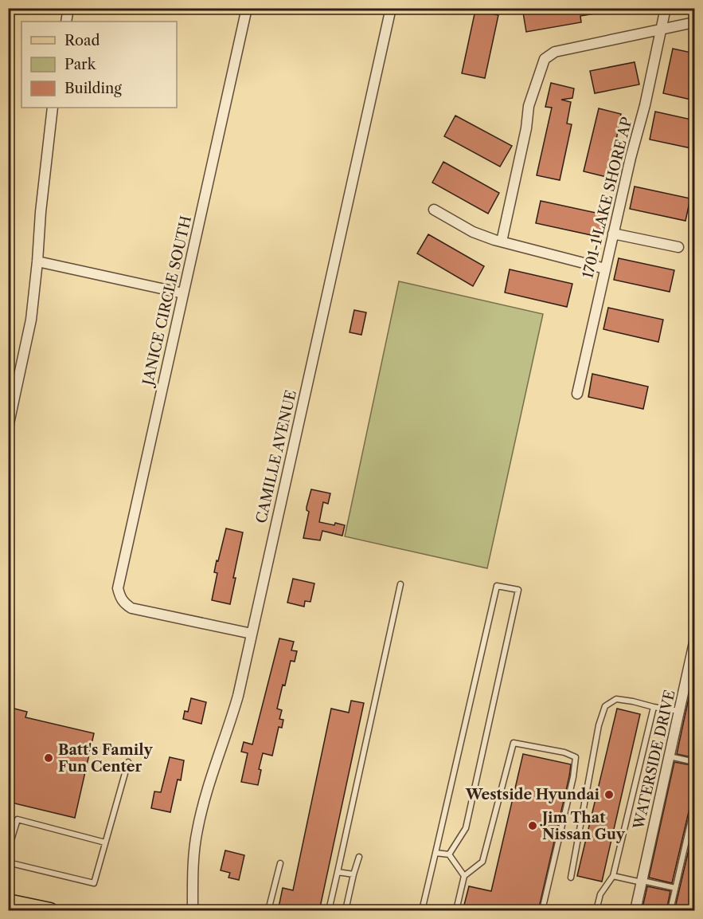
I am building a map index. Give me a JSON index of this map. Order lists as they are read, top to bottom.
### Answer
{
  "streets": {
    "street": [
      "1701-1 LAKE SHORE AP",
      "JANICE CIRCLE SOUTH",
      "CAMILLE AVENUE",
      "WATERSIDE DRIVE"
    ]
  },
  "crossings": [
    ["JANICE CIRCLE SOUTH", "CAMILLE AVENUE"]
  ],
  "places": ["Batt's Family Fun Center", "Westside Hyundai", "Jim That Nissan Guy"],
  "legend": ["Road", "Park", "Building"]
}
